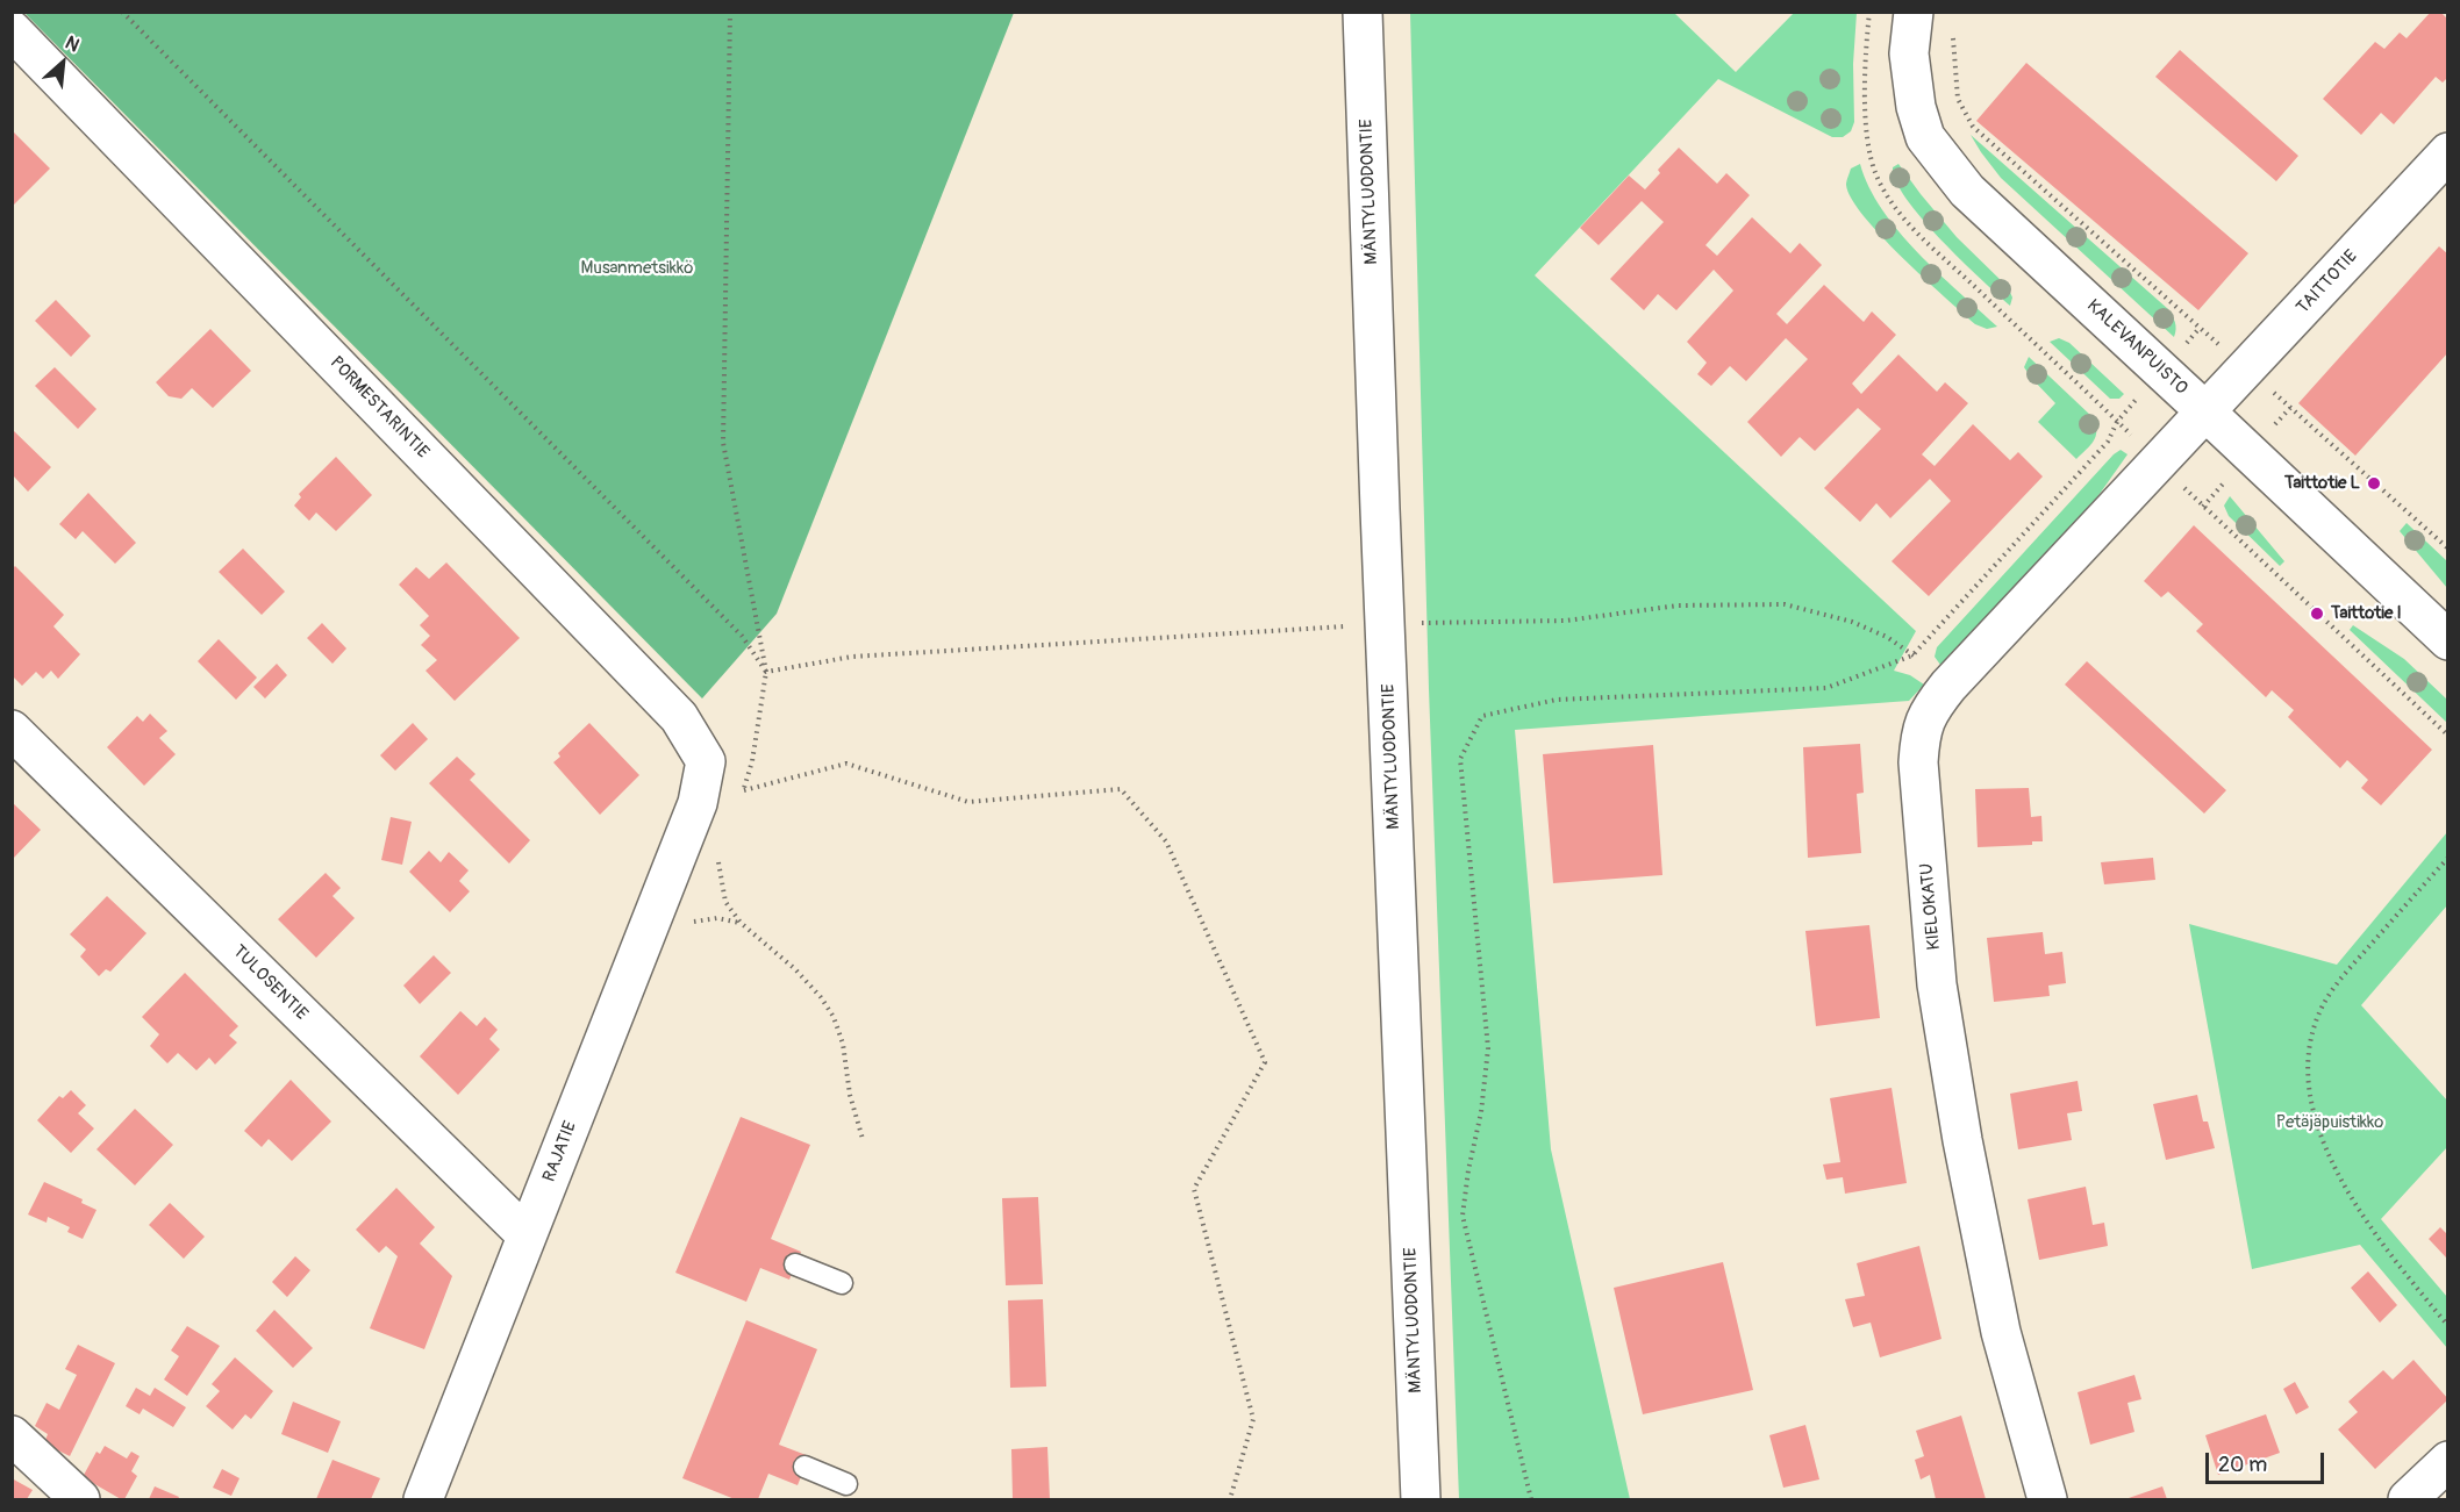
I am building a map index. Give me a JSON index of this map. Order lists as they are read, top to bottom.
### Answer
{
  "streets": {
    "main road": [
      "MÄNTYLUODONTIE",
      "TAITTOTIE",
      "KALEVANPUISTO",
      "PORMESTARINTIE",
      "KIELOKATU",
      "TULOSENTIE",
      "RAJATIE"
    ]
  },
  "crossings": [
    ["TAITTOTIE", "KALEVANPUISTO"],
    ["TAITTOTIE", "KIELOKATU"],
    ["KALEVANPUISTO", "KIELOKATU"],
    ["PORMESTARINTIE", "RAJATIE"],
    ["TULOSENTIE", "RAJATIE"]
  ],
  "parks": ["Musanmetsikkö", "Petäjäpuistikko"],
  "places": ["Taittotie L", "Taittotie I"],
  "scale_bar": "20 m",
  "north": "top right"
}
